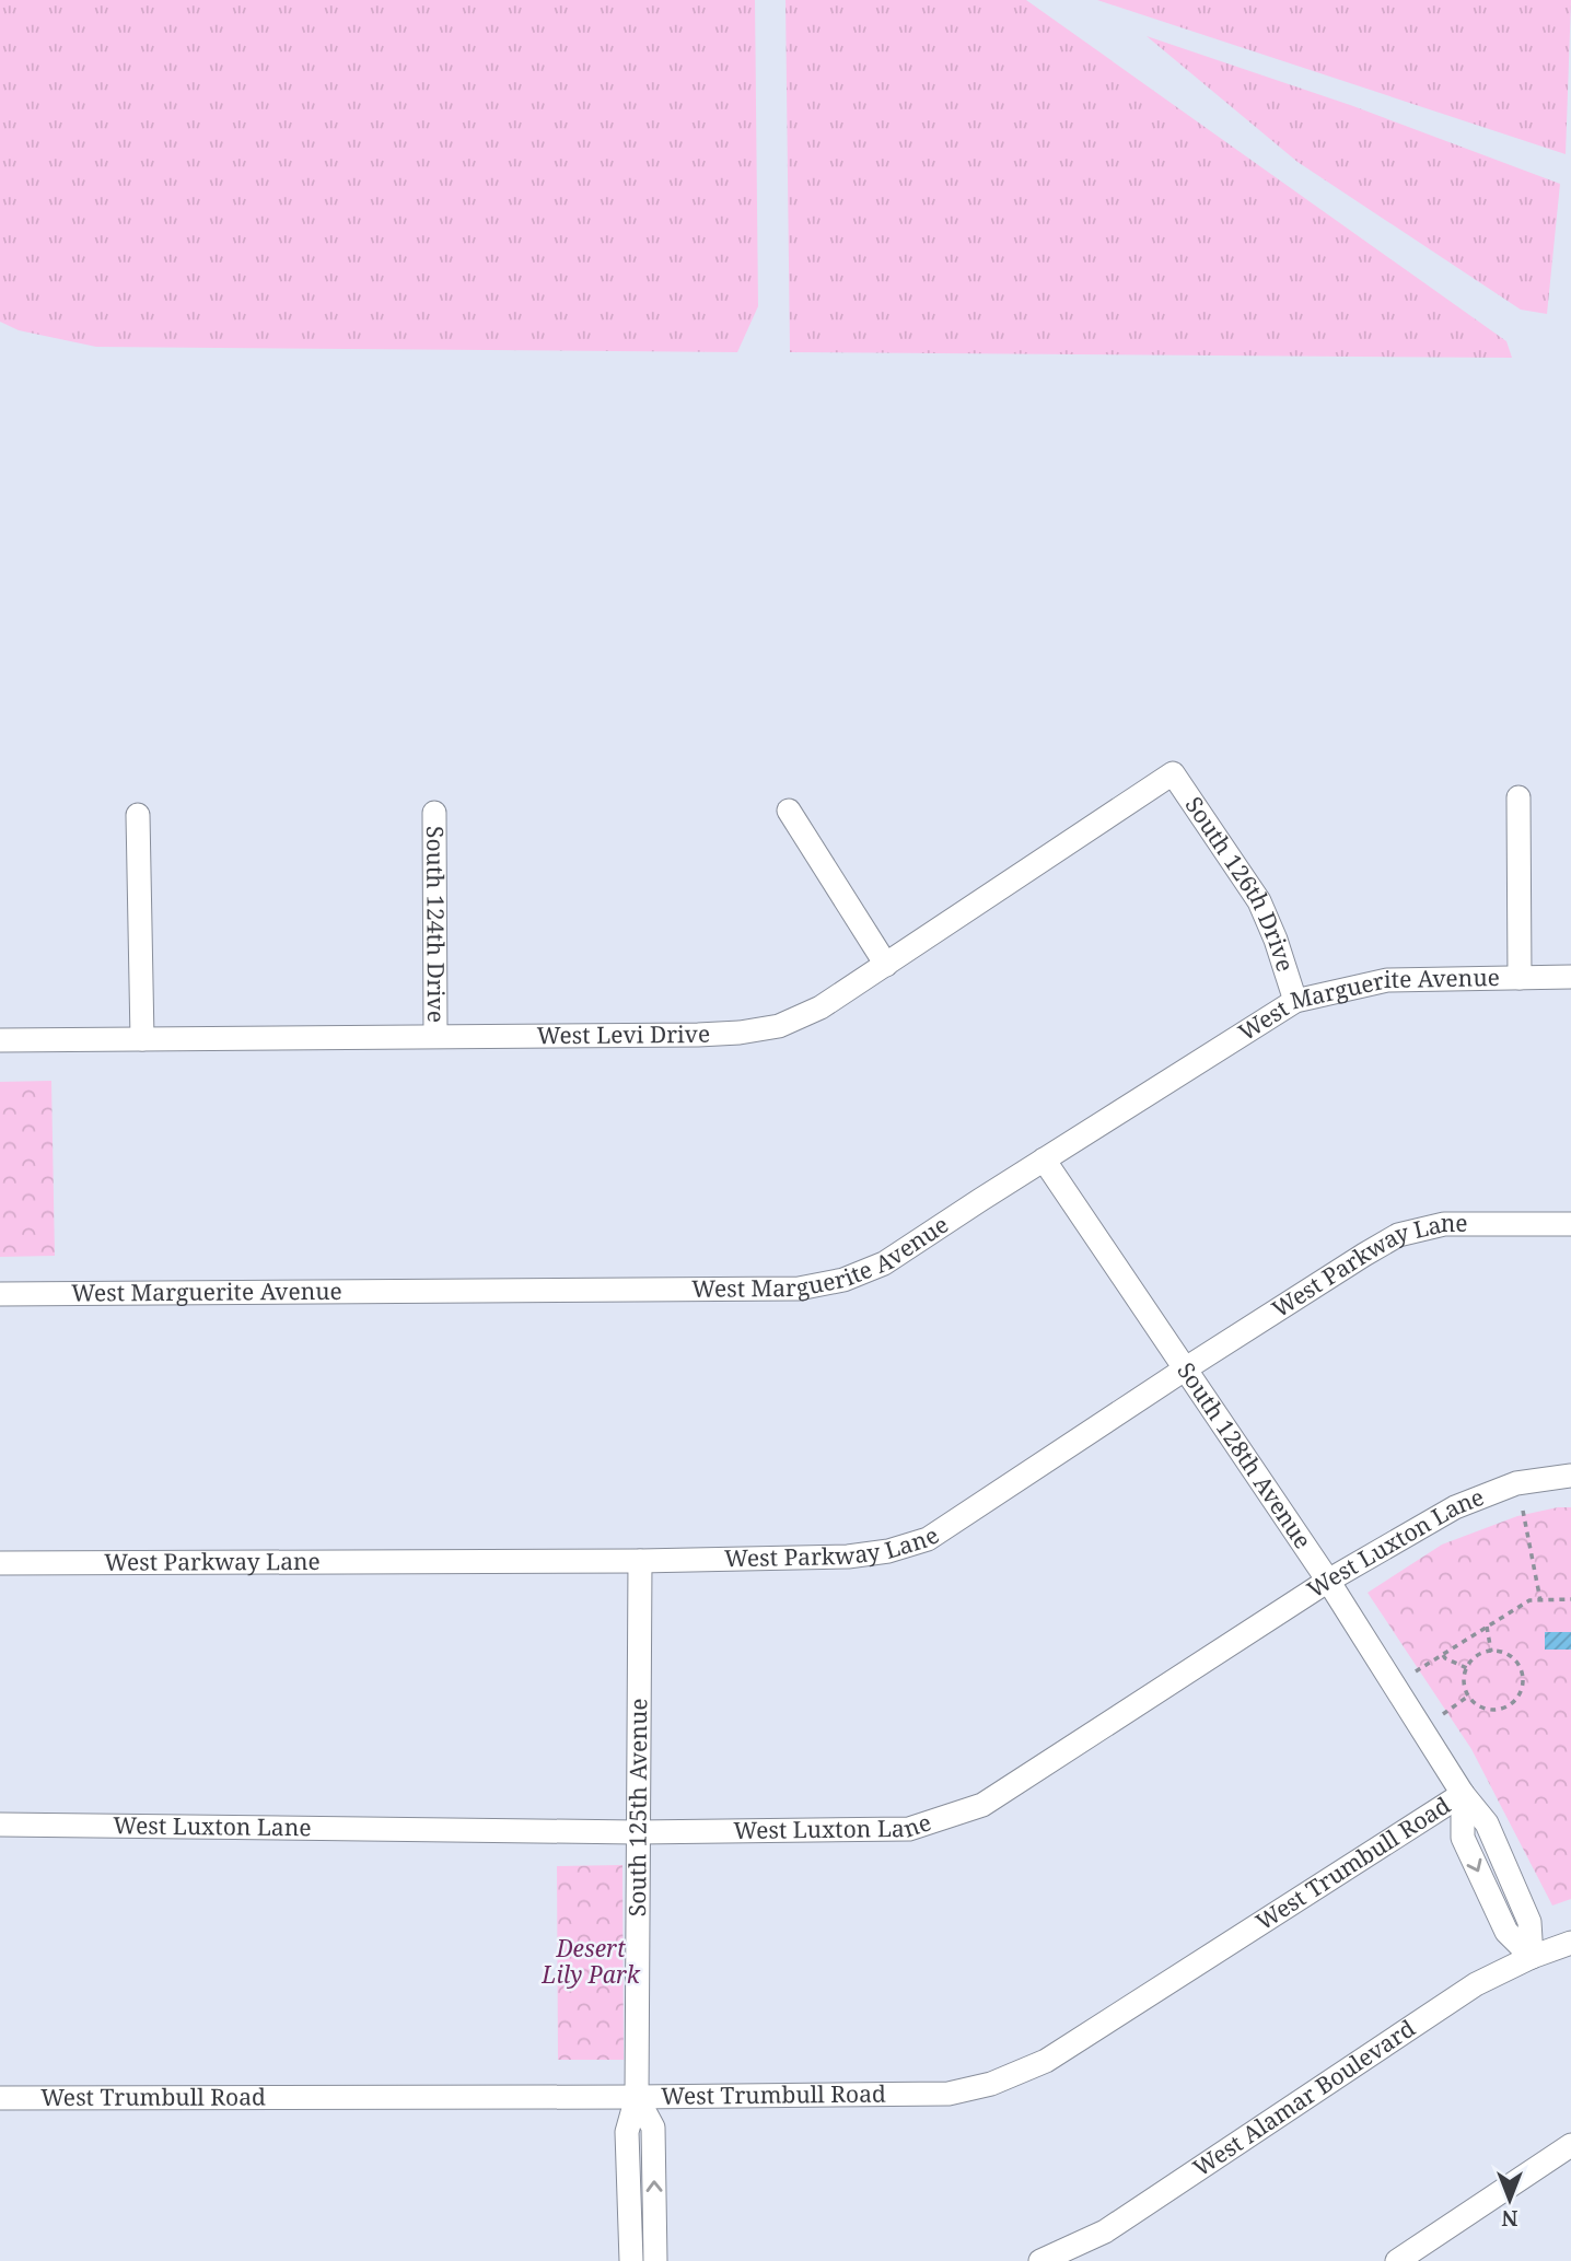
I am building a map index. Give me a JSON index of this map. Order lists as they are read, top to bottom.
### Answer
{
  "streets": {
    "street": [
      "South 126th Drive",
      "South 124th Drive",
      "West Marguerite Avenue",
      "West Levi Drive",
      "West Parkway Lane",
      "South 128th Avenue",
      "West Luxton Lane",
      "South 125th Avenue",
      "West Trumbull Road",
      "West Alamar Boulevard"
    ]
  },
  "crossings": [
    ["South 126th Drive", "West Marguerite Avenue"],
    ["South 126th Drive", "West Levi Drive"],
    ["South 124th Drive", "West Levi Drive"],
    ["West Marguerite Avenue", "South 128th Avenue"],
    ["West Parkway Lane", "South 128th Avenue"],
    ["West Parkway Lane", "South 125th Avenue"],
    ["South 128th Avenue", "West Luxton Lane"],
    ["South 128th Avenue", "West Trumbull Road"],
    ["West Luxton Lane", "South 125th Avenue"],
    ["South 125th Avenue", "West Trumbull Road"]
  ],
  "parks": ["Desert Lily Park"],
  "north": "bottom"
}
